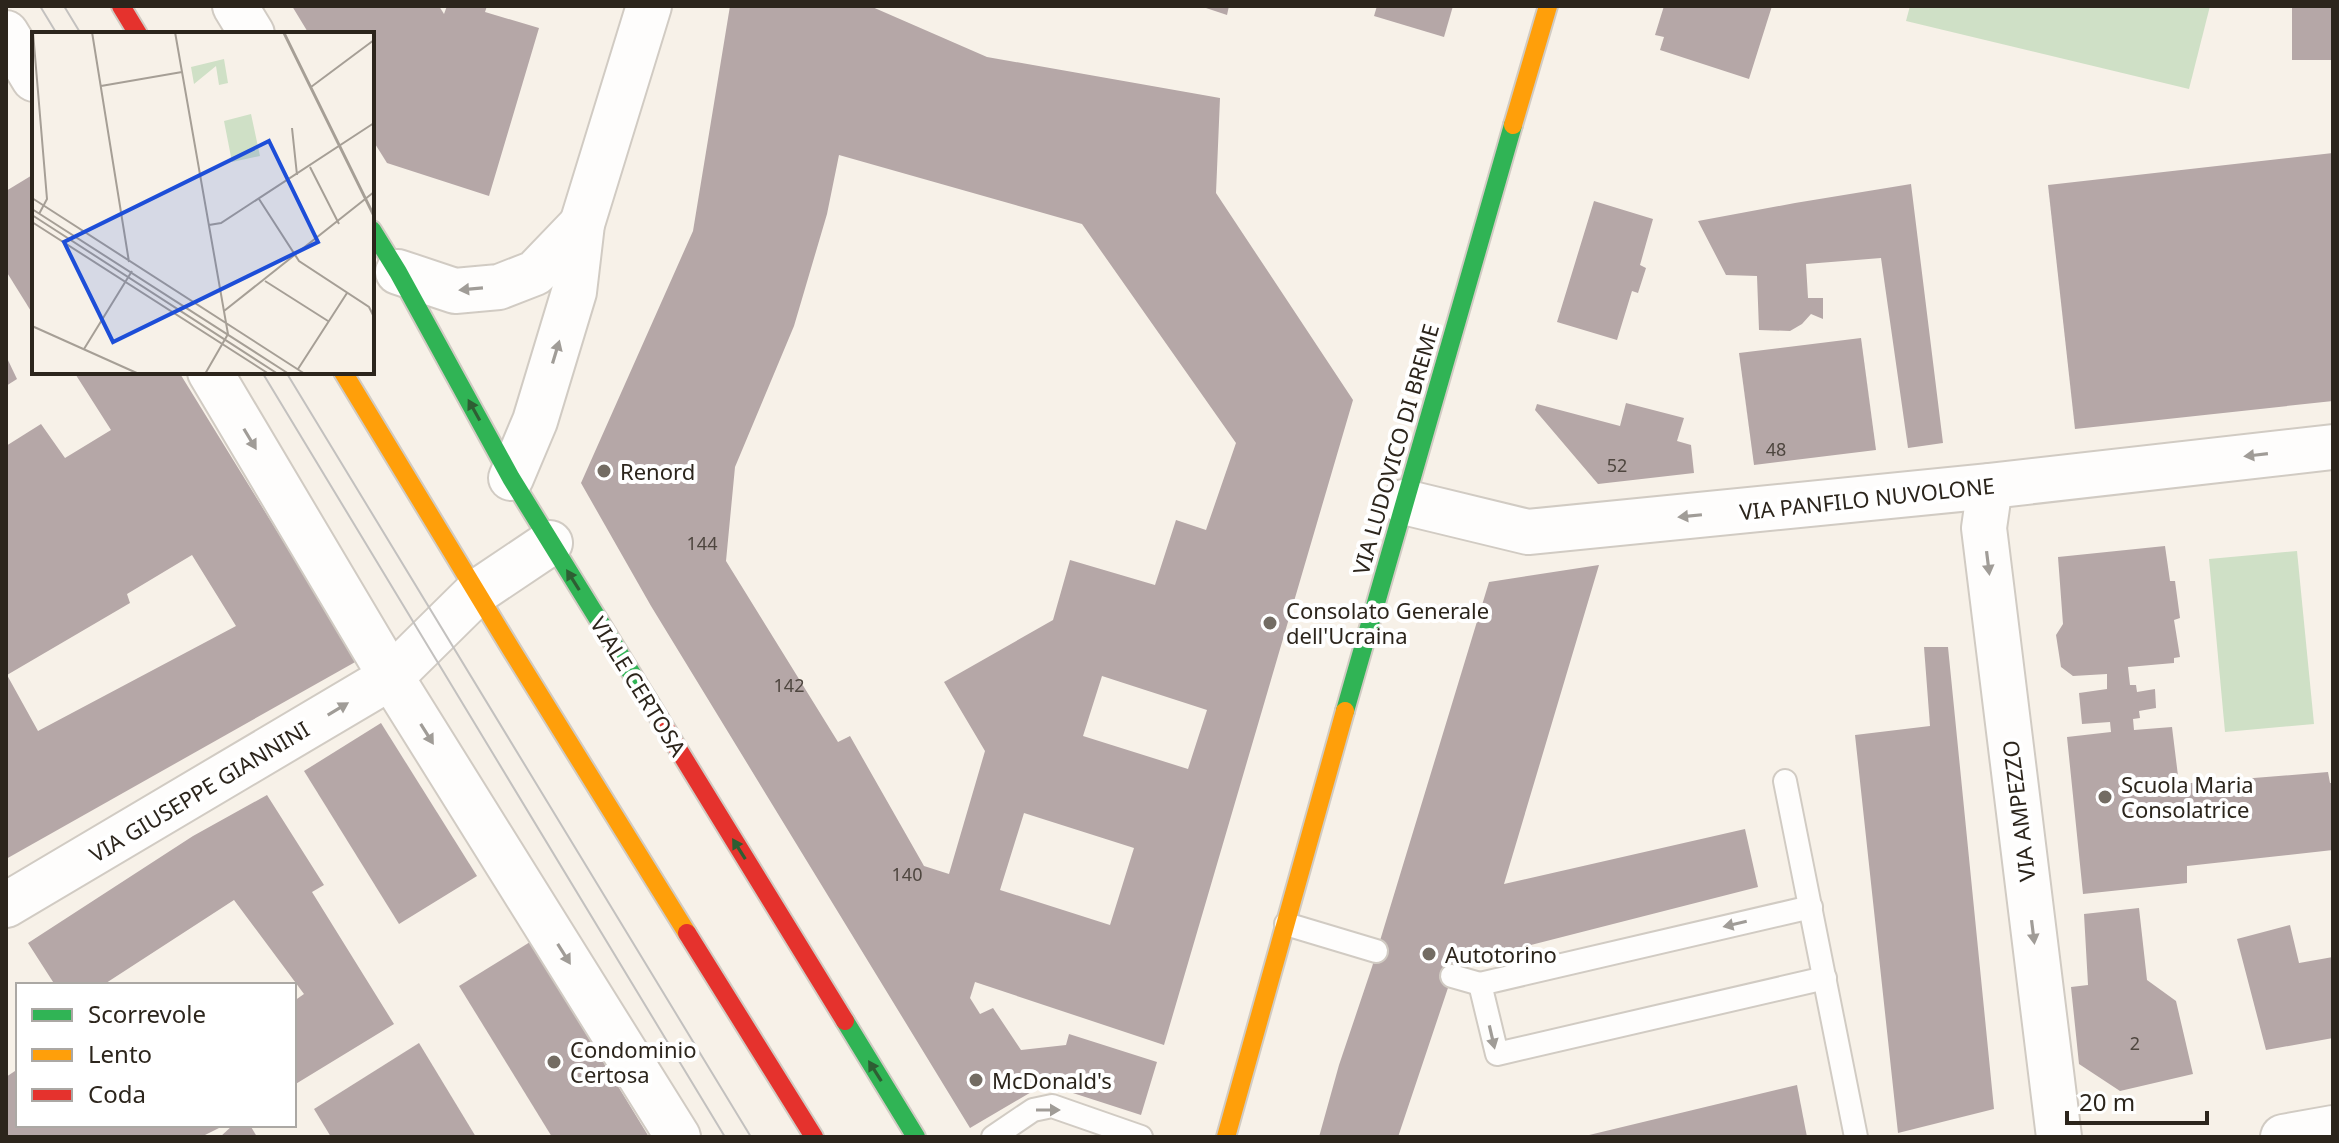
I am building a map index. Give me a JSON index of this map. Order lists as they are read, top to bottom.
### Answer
{
  "streets": {
    "street": [
      "VIA LUDOVICO DI BREME",
      "VIA PANFILO NUVOLONE",
      "VIALE CERTOSA",
      "VIA GIUSEPPE GIANNINI",
      "VIA AMPEZZO"
    ]
  },
  "crossings": [
    ["VIA LUDOVICO DI BREME", "VIA PANFILO NUVOLONE"],
    ["VIA PANFILO NUVOLONE", "VIA AMPEZZO"],
    ["VIALE CERTOSA", "VIA GIUSEPPE GIANNINI"]
  ],
  "one_way": ["VIA PANFILO NUVOLONE", "VIA GIUSEPPE GIANNINI", "VIA AMPEZZO"],
  "places": [
    "Renord",
    "Consolato Generale dell'Ucraina",
    "Scuola Maria Consolatrice",
    "Autotorino",
    "Condominio Certosa",
    "McDonald's"
  ],
  "house_numbers": [
    "48",
    "52",
    "144",
    "142",
    "140",
    "2"
  ],
  "legend": ["Scorrevole", "Lento", "Coda"],
  "scale_bar": "20 m"
}
